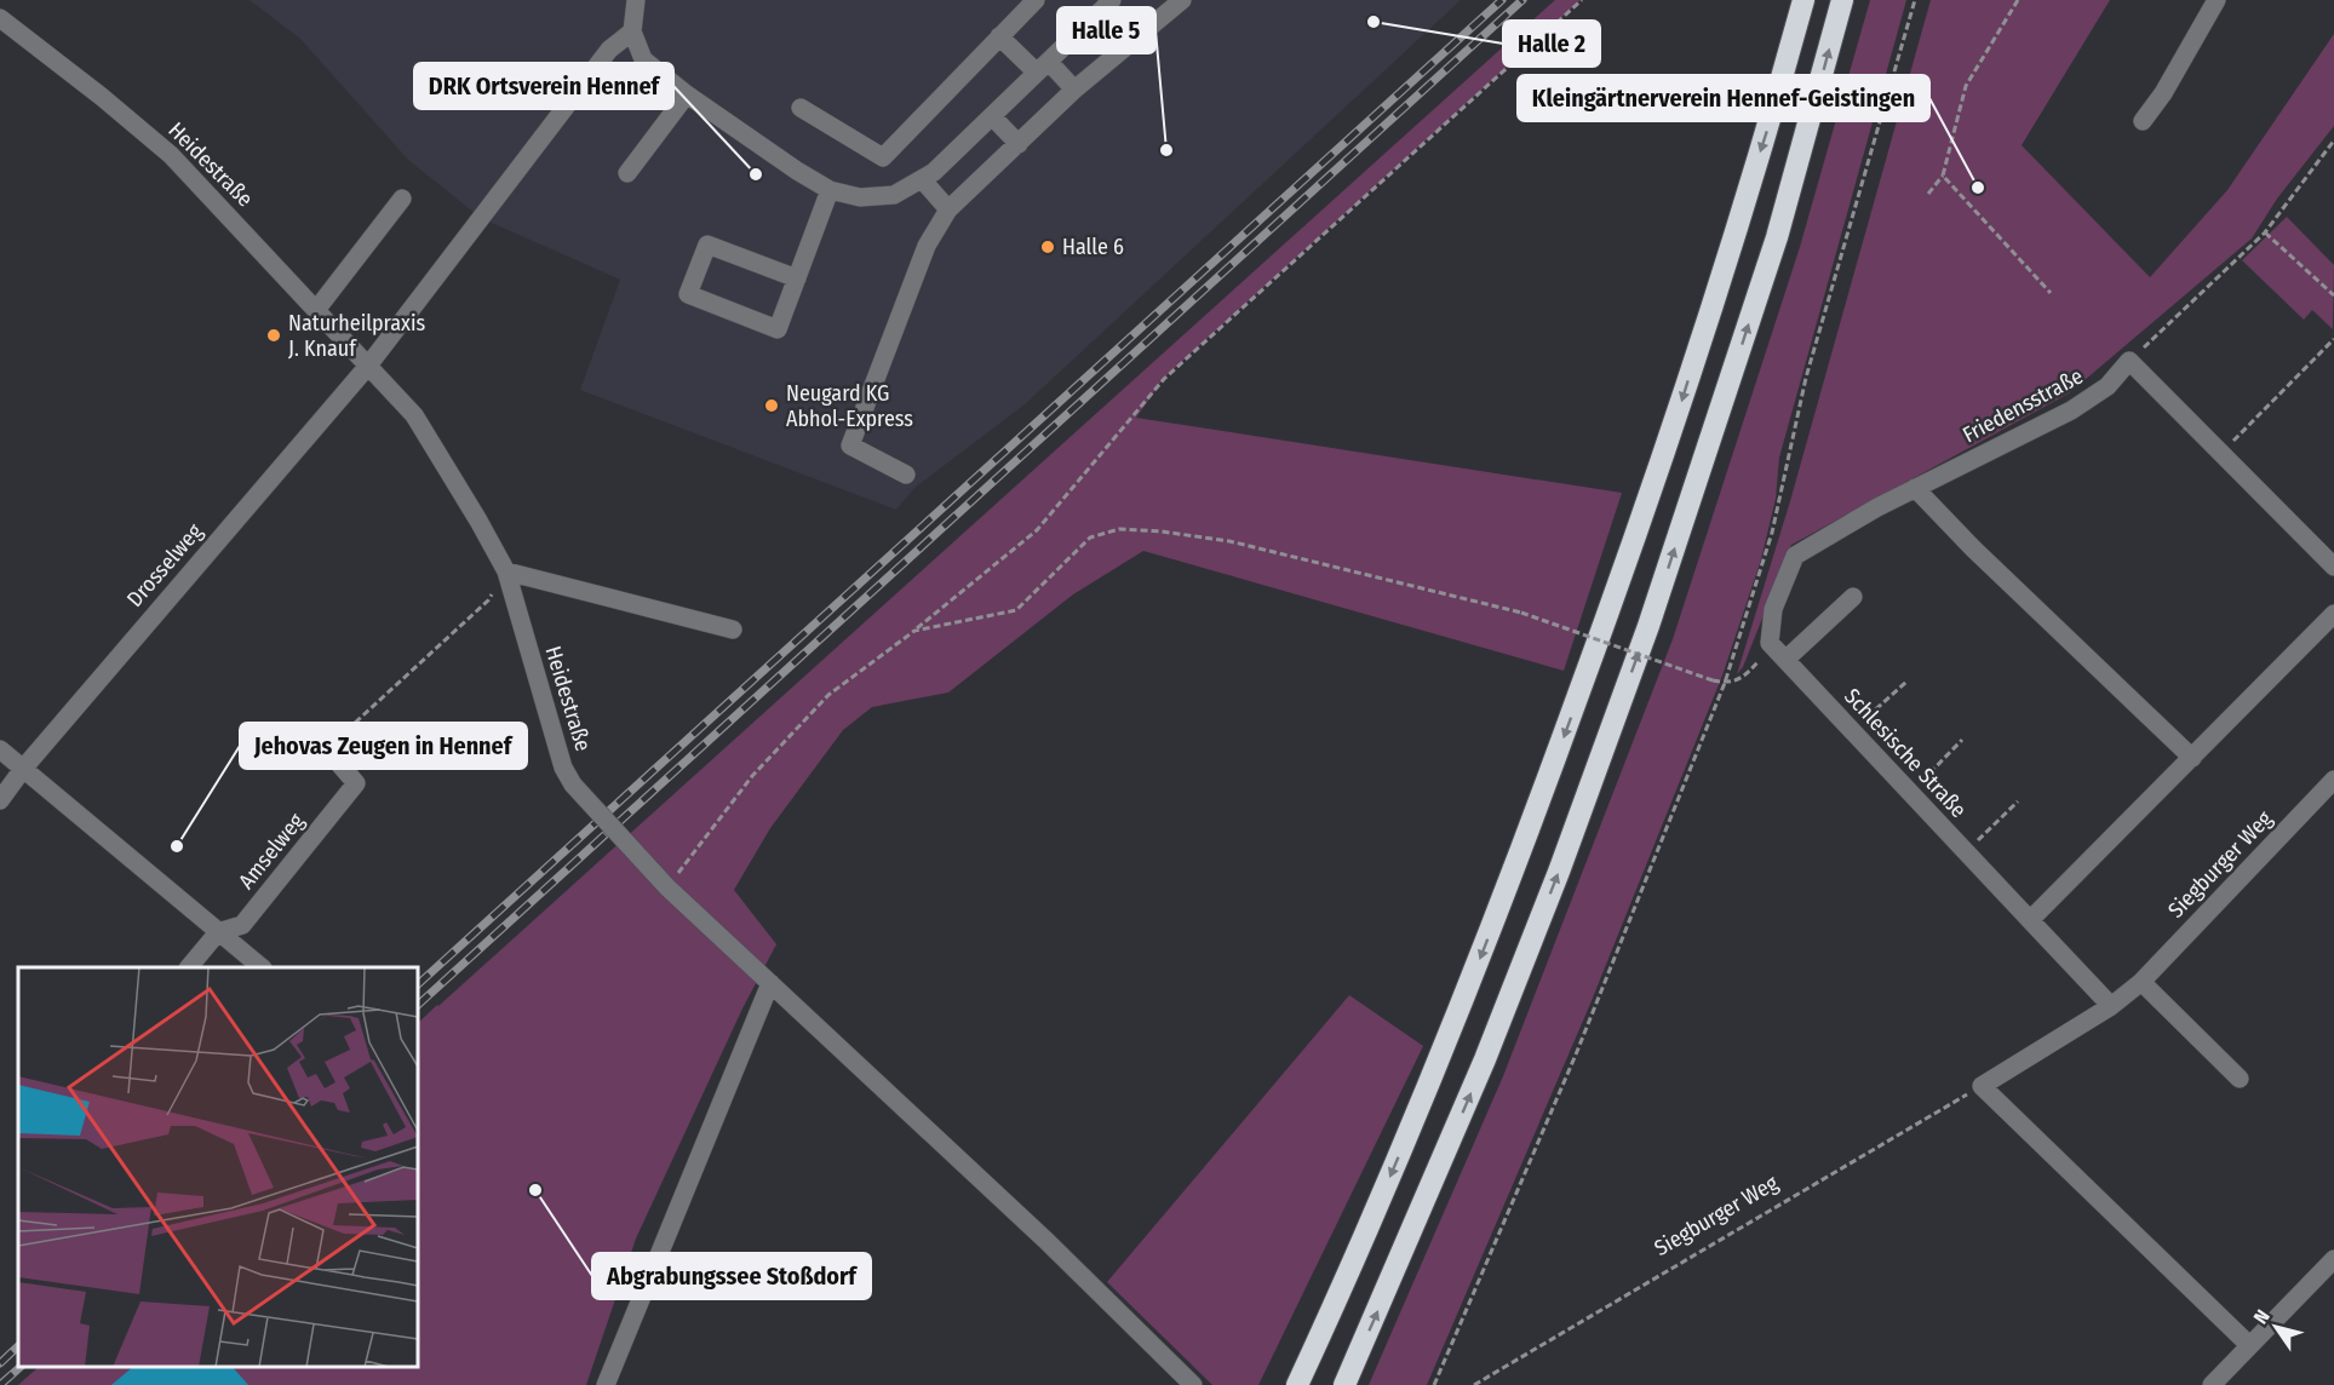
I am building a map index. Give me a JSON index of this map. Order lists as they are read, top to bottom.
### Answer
{
  "streets": {
    "street": [
      "Heidestraße",
      "Friedensstraße",
      "Drosselweg",
      "Schlesische Straße",
      "Amselweg",
      "Siegburger Weg"
    ]
  },
  "crossings": [
    ["Heidestraße", "Drosselweg"],
    ["Friedensstraße", "Schlesische Straße"],
    ["Schlesische Straße", "Siegburger Weg"]
  ],
  "places": [
    "Halle 2",
    "Halle 5",
    "DRK Ortsverein Hennef",
    "Kleingärtnerverein Hennef-Geistingen",
    "Halle 6",
    "Naturheilpraxis J. Knauf",
    "Neugard KG Abhol-Express",
    "Jehovas Zeugen in Hennef",
    "Abgrabungssee Stoßdorf"
  ],
  "north": "top left"
}
